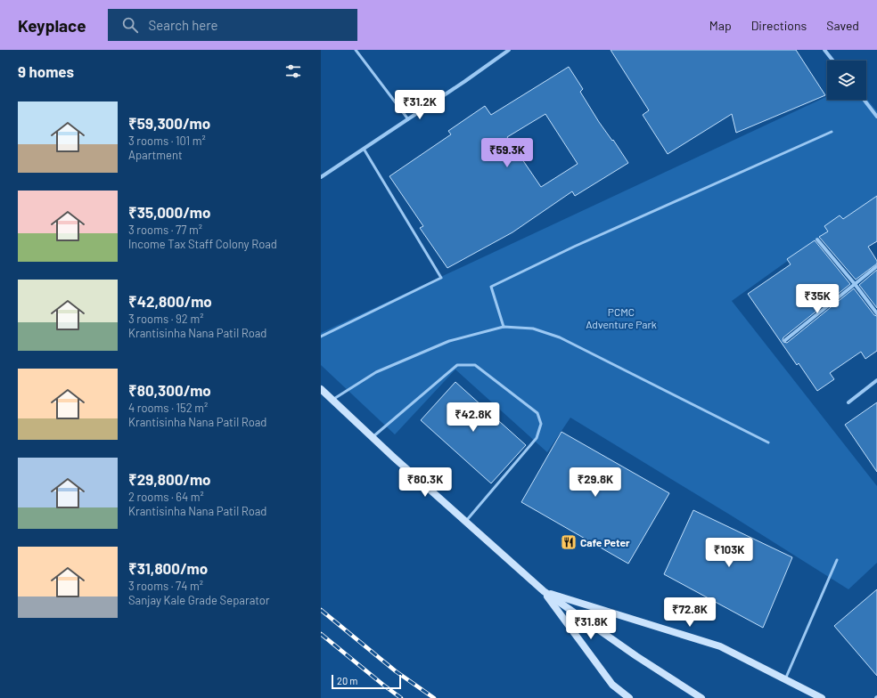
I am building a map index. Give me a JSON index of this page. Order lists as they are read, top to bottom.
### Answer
{
  "parks": ["PCMC Adventure Park"],
  "places": {
    "restaurant": ["Cafe Peter"]
  },
  "scale_bar": "20 m",
  "page": {
    "header": "Keyplace",
    "search": "Search here",
    "nav": ["Map", "Directions", "Saved"],
    "heading": "9 homes",
    "price": [
      "₹31.2K",
      "₹59.3K",
      "₹35K",
      "₹42.8K",
      "₹80.3K",
      "₹29.8K",
      "₹103K",
      "₹72.8K",
      "₹31.8K"
    ],
    "list": [
      {
        "name": "₹59,300/mo",
        "note": "3 rooms · 101 m² · Apartment"
      },
      {
        "name": "₹35,000/mo",
        "note": "3 rooms · 77 m² · Income Tax Staff Colony Road"
      },
      {
        "name": "₹42,800/mo",
        "note": "3 rooms · 92 m² · Krantisinha Nana Patil Road"
      },
      {
        "name": "₹80,300/mo",
        "note": "4 rooms · 152 m² · Krantisinha Nana Patil Road"
      },
      {
        "name": "₹29,800/mo",
        "note": "2 rooms · 64 m² · Krantisinha Nana Patil Road"
      },
      {
        "name": "₹31,800/mo",
        "note": "3 rooms · 74 m² · Sanjay Kale Grade Separator"
      }
    ],
    "scale": "20 m"
  }
}
